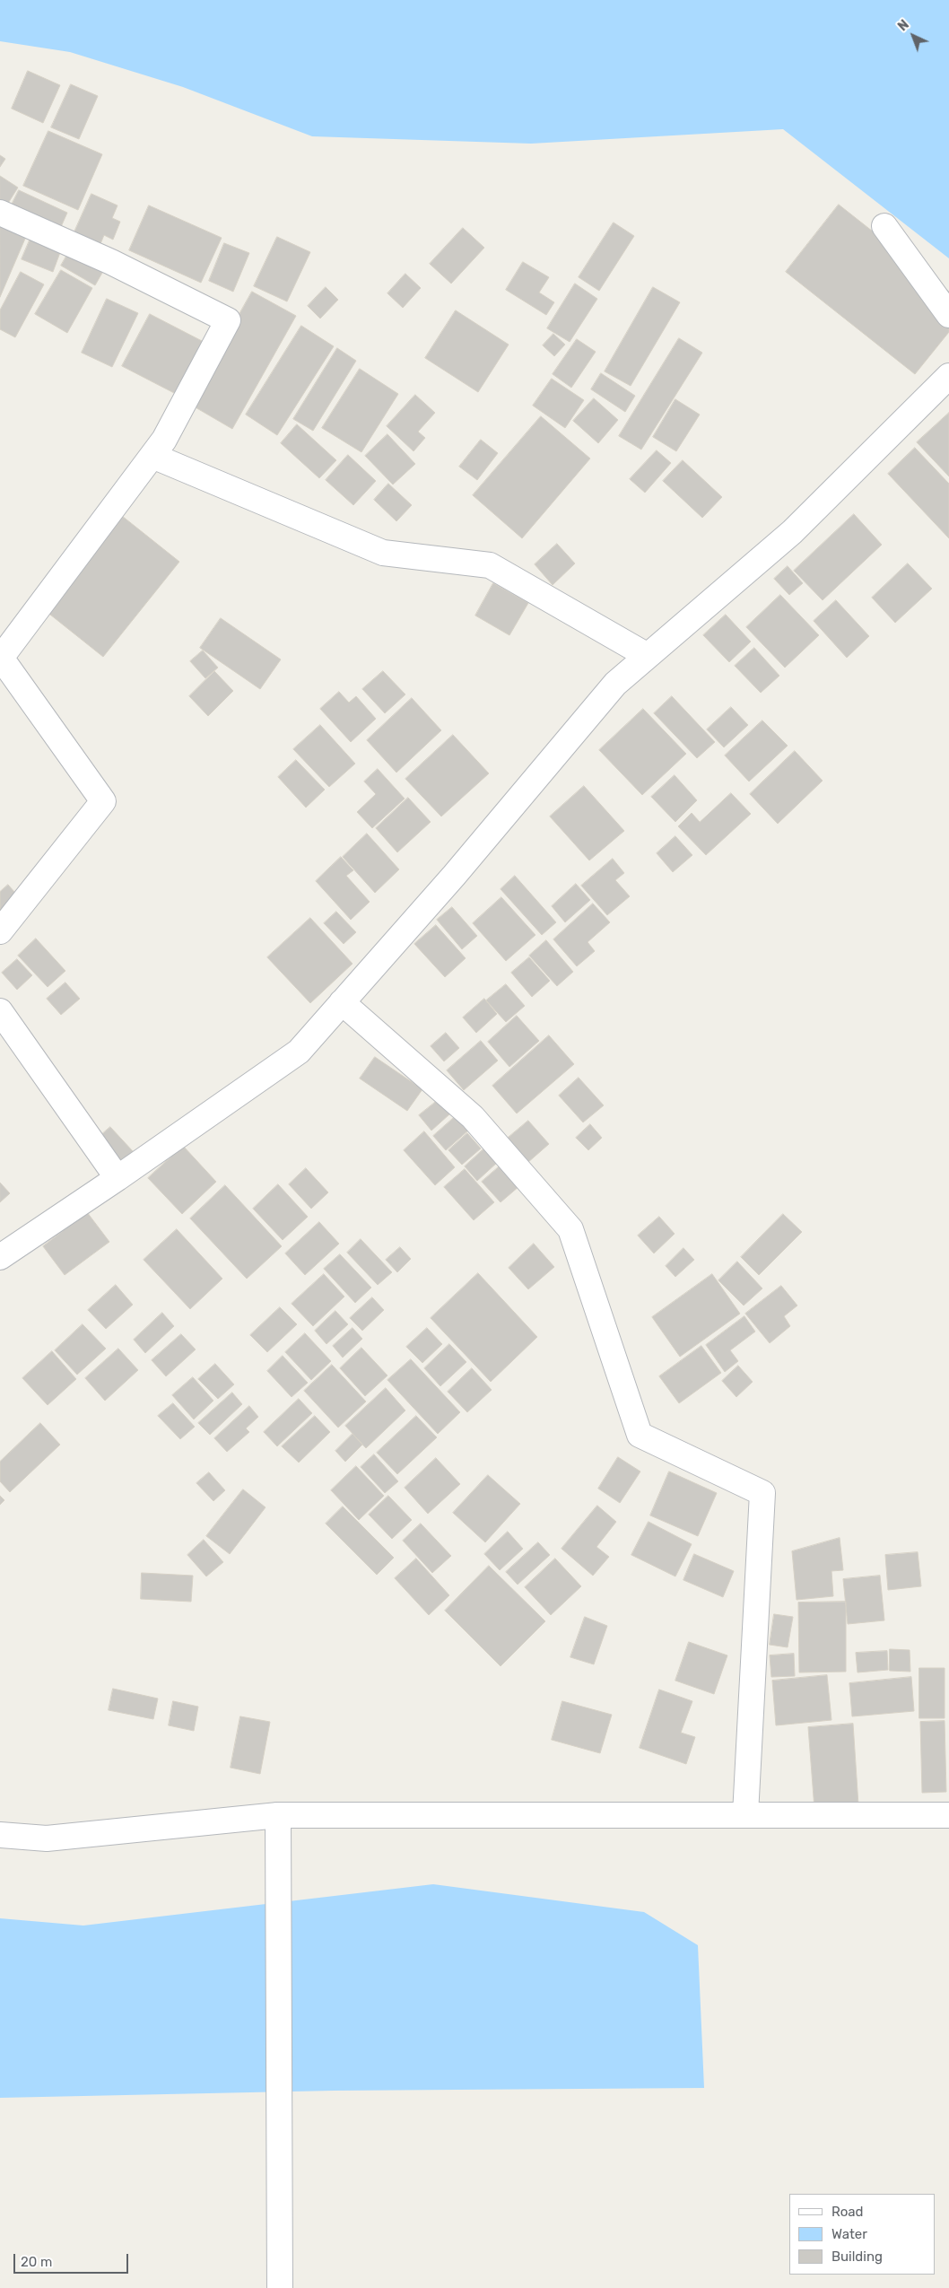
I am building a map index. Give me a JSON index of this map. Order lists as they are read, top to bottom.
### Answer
{
  "legend": ["Road", "Water", "Building"],
  "scale_bar": "20 m",
  "north": "top left"
}
